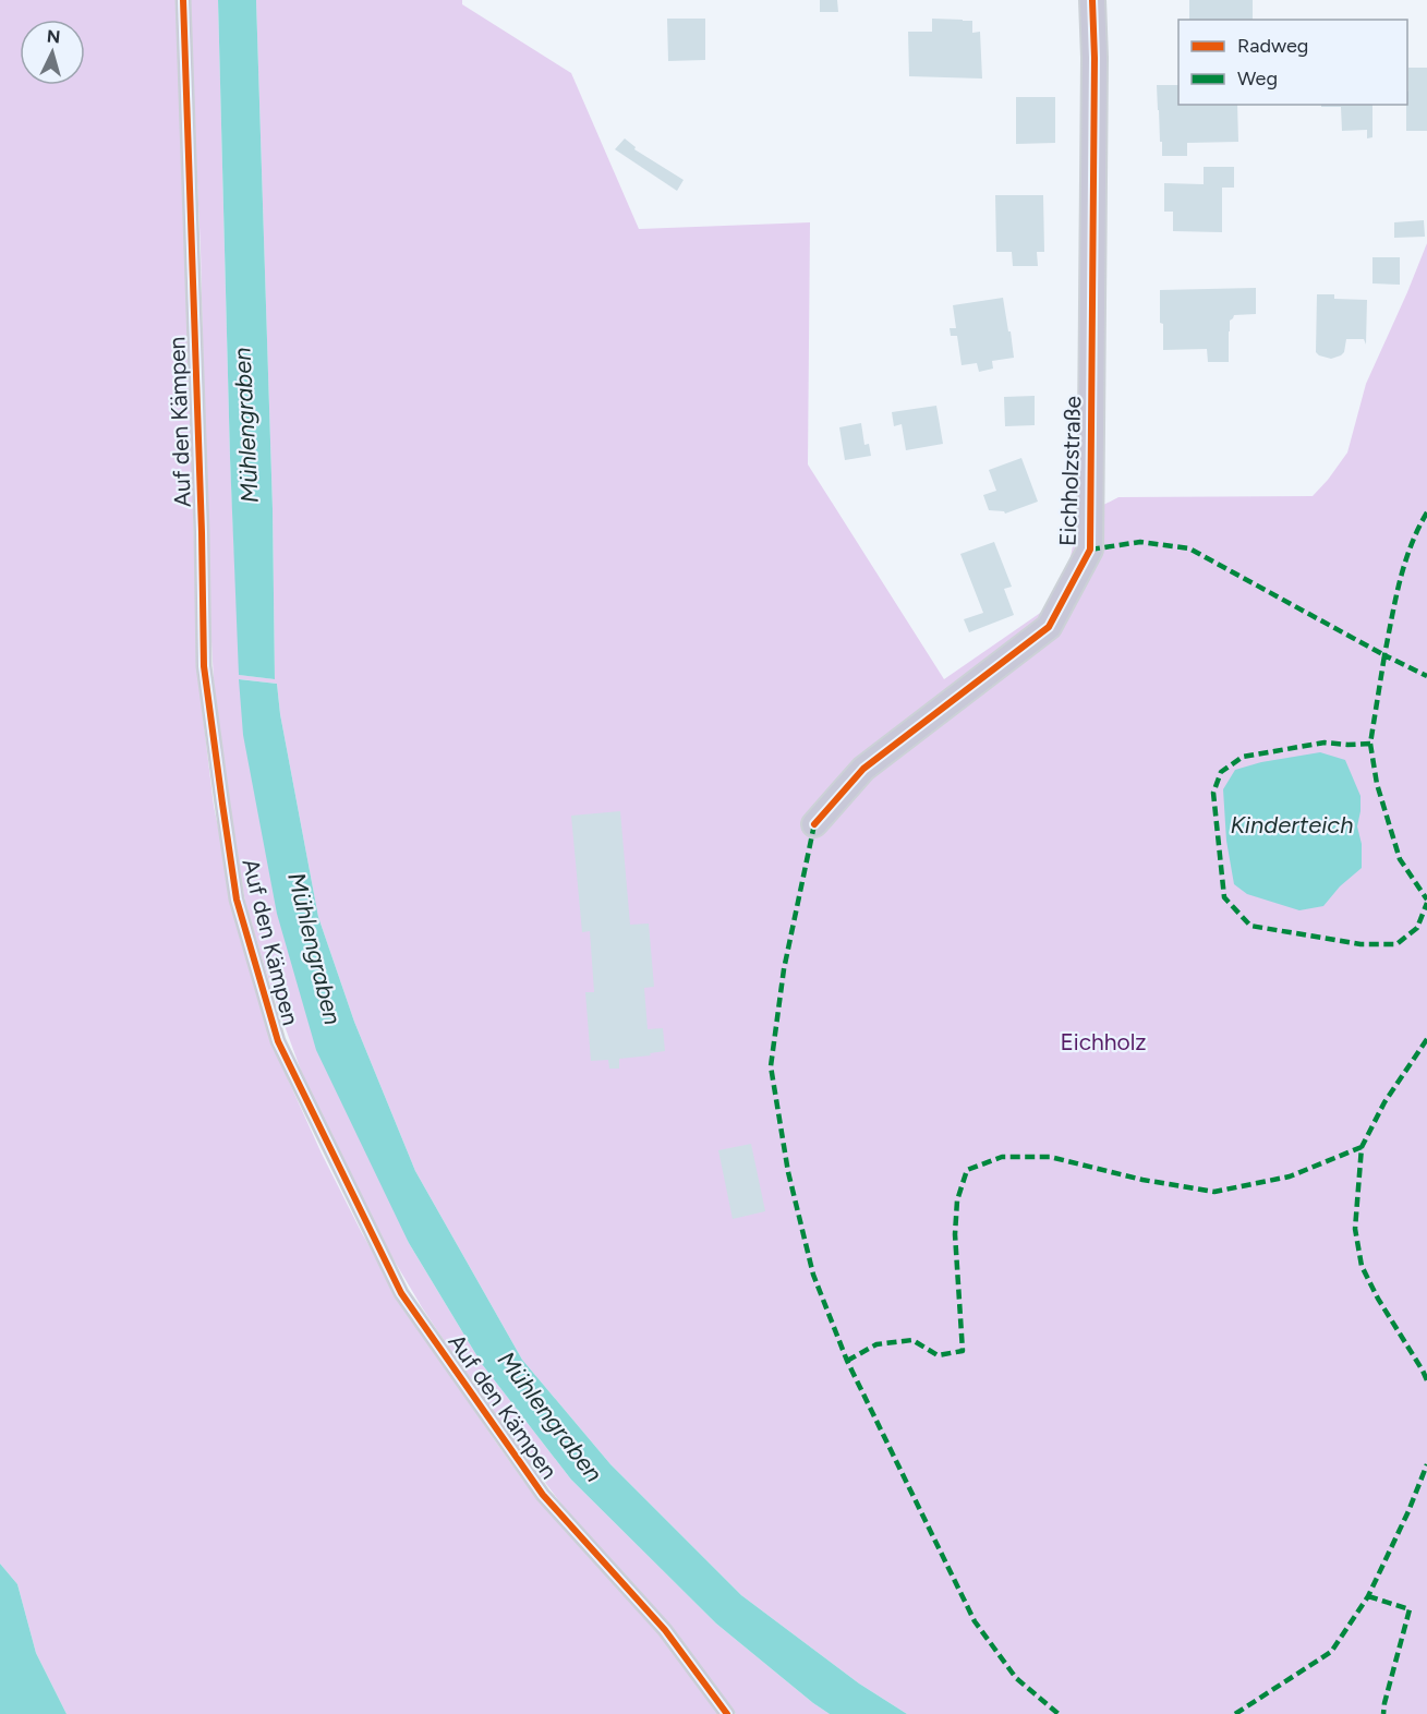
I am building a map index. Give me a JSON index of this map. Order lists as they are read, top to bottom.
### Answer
{
  "streets": {
    "street": ["Eichholzstraße"],
    "lane": ["Auf den Kämpen"]
  },
  "water": ["Mühlengraben", "Kinderteich"],
  "parks": ["Eichholz"],
  "legend": ["Radweg", "Weg"],
  "north": "top"
}
